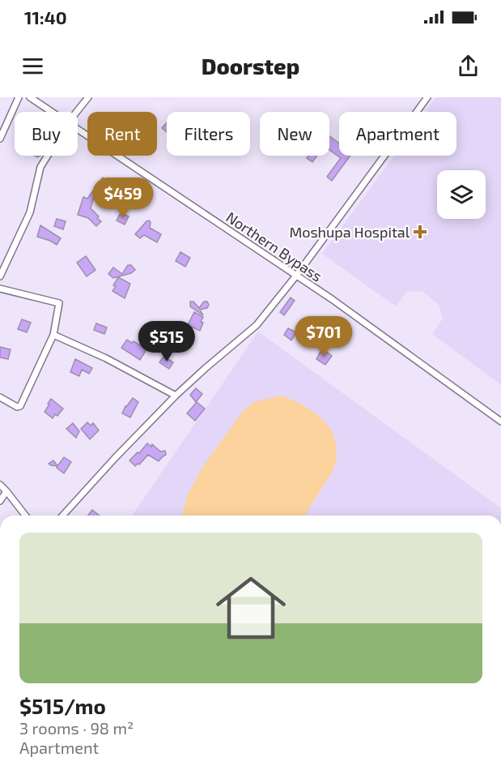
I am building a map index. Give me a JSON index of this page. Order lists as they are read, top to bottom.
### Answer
{
  "streets": {
    "street": ["Northern Bypass"]
  },
  "places": {
    "health": ["Moshupa Hospital"]
  },
  "page": {
    "status": "11:40",
    "header": "Doorstep",
    "chip": [
      "Buy",
      "Rent",
      "Filters",
      "New",
      "Apartment"
    ],
    "price": ["$459", "$701", "$515"],
    "list": [
      {
        "name": "$515/mo",
        "note": "3 rooms · 98 m² · Apartment"
      }
    ]
  }
}
